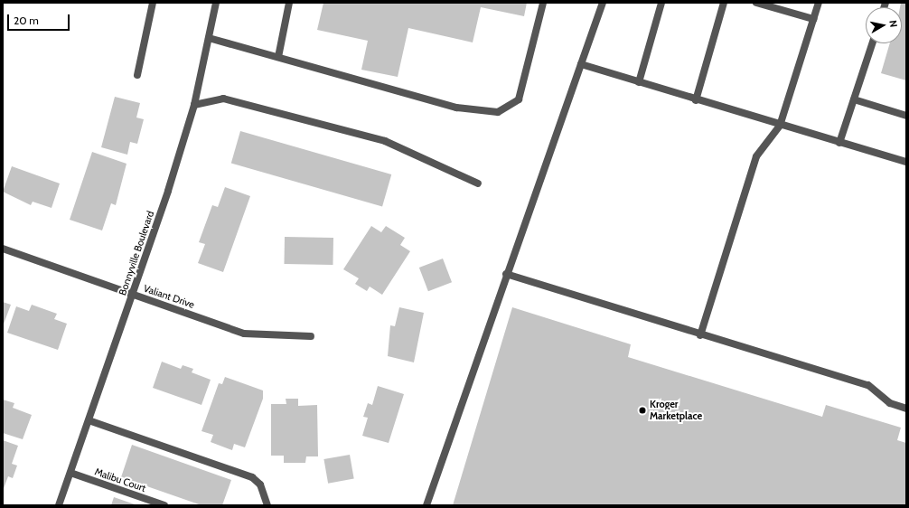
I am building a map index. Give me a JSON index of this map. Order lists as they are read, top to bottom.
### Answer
{
  "streets": {
    "street": ["Bonnyville Boulevard", "Valiant Drive", "Malibu Court"]
  },
  "crossings": [
    ["Bonnyville Boulevard", "Valiant Drive"],
    ["Bonnyville Boulevard", "Malibu Court"]
  ],
  "places": ["Kroger Marketplace"],
  "scale_bar": "20 m",
  "north": "right"
}
